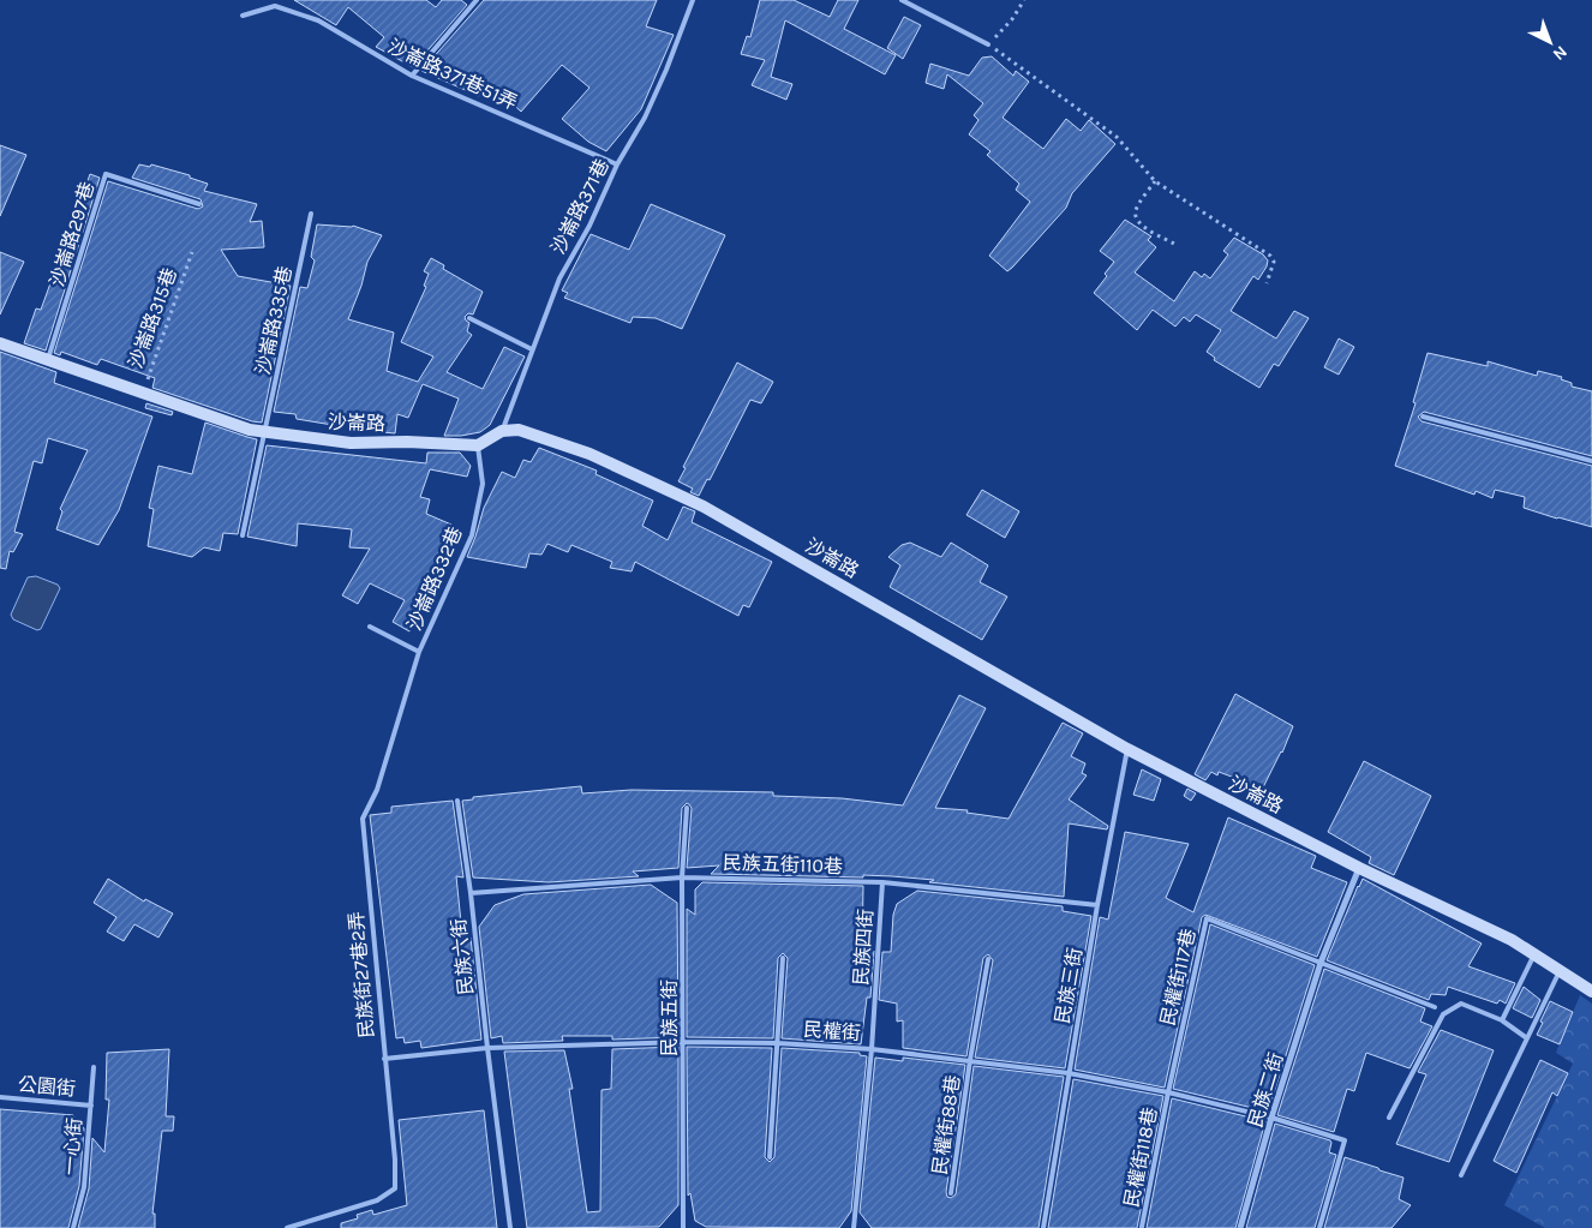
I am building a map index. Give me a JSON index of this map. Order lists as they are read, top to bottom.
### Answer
{
  "streets": {
    "street": ["沙崙路", "民族二街"],
    "lane": [
      "沙崙路371巷51弄",
      "沙崙路371巷",
      "沙崙路297巷",
      "沙崙路335巷",
      "沙崙路332巷",
      "民族五街110巷",
      "民族四街",
      "民族六街",
      "民族街27巷2弄",
      "民權街117巷",
      "民族三街",
      "民族五街",
      "民權街",
      "公園街",
      "民權街88巷",
      "一心街",
      "民權街118巷"
    ],
    "path": ["沙崙路315巷"]
  },
  "crossings": [
    ["沙崙路371巷51弄", "沙崙路371巷"],
    ["沙崙路371巷", "沙崙路"],
    ["沙崙路297巷", "沙崙路"],
    ["沙崙路315巷", "沙崙路"],
    ["沙崙路335巷", "沙崙路"],
    ["沙崙路", "沙崙路332巷"],
    ["沙崙路", "民族三街"],
    ["沙崙路", "民族二街"],
    ["沙崙路332巷", "民族街27巷2弄"],
    ["民族五街110巷", "民族四街"],
    ["民族五街110巷", "民族六街"],
    ["民族五街110巷", "民族五街"],
    ["民族四街", "民族三街"],
    ["民族四街", "民權街"],
    ["民族六街", "民族五街"],
    ["民族六街", "民權街"],
    ["民族街27巷2弄", "民權街"],
    ["民權街117巷", "民權街"],
    ["民權街117巷", "民族二街"],
    ["民權街117巷", "民權街118巷"],
    ["民族三街", "民權街"],
    ["民族五街", "民權街"],
    ["民權街", "民族二街"],
    ["民權街", "民權街88巷"],
    ["民權街", "民權街118巷"],
    ["公園街", "一心街"]
  ],
  "north": "bottom right"
}
